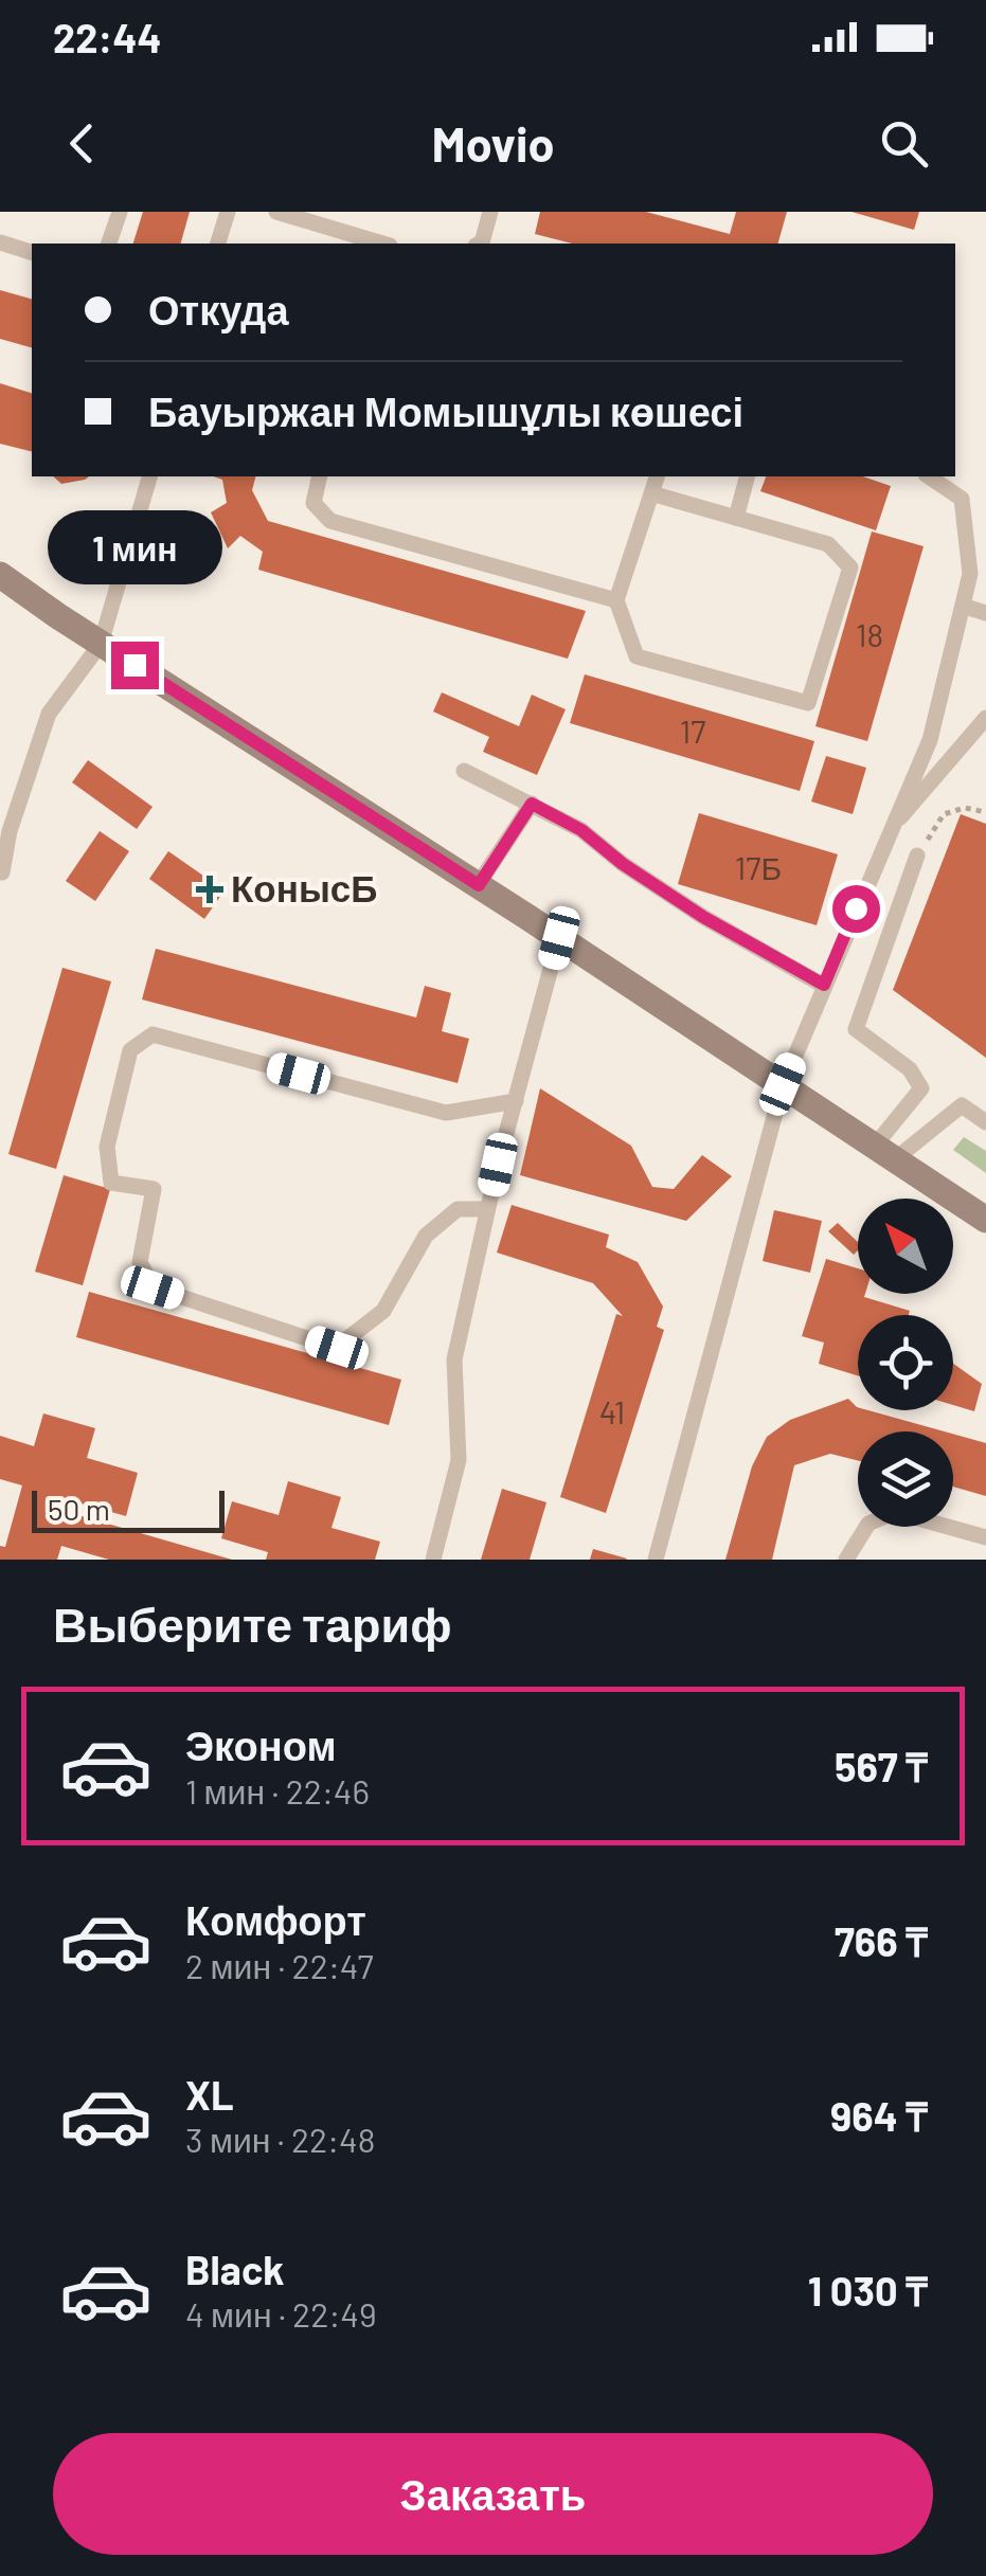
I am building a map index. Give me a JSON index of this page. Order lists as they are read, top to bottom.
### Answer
{
  "places": {
    "health": ["КонысБ"]
  },
  "house_numbers": [
    "18",
    "17",
    "17Б",
    "41"
  ],
  "scale_bar": "50 m",
  "north": "top left",
  "page": {
    "status": "22:44",
    "header": "Movio",
    "banner": ["Откуда", "Бауыржан Момышұлы көшесі"],
    "bubble": "1 мин",
    "scale": "50 m",
    "heading": "Выберите тариф",
    "list": [
      {
        "name": "Эконом",
        "note": "1 мин · 22:46",
        "value": "567 ₸"
      },
      {
        "name": "Комфорт",
        "note": "2 мин · 22:47",
        "value": "766 ₸"
      },
      {
        "name": "XL",
        "note": "3 мин · 22:48",
        "value": "964 ₸"
      },
      {
        "name": "Black",
        "note": "4 мин · 22:49",
        "value": "1 030 ₸"
      }
    ],
    "buttons": "Заказать"
  }
}
